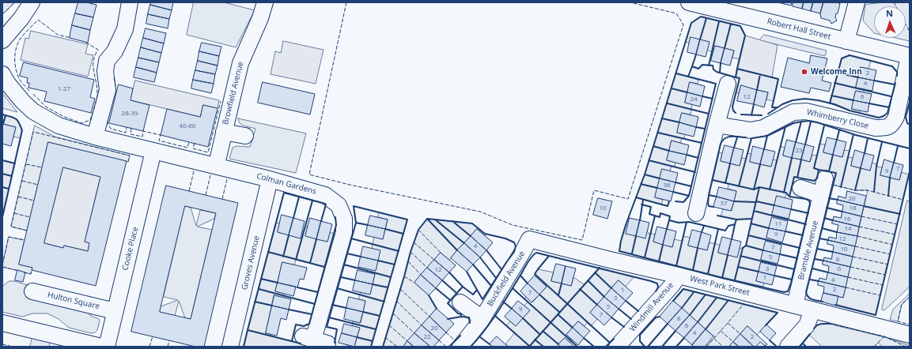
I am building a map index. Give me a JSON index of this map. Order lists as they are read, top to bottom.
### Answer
{
  "streets": {
    "street": [
      "Robert Hall Street",
      "Browfield Avenue",
      "Whimberry Close",
      "Colman Gardens",
      "Cooke Place",
      "Bramble Avenue",
      "Groves Avenue",
      "Buckfield Avenue",
      "West Park Street",
      "Hulton Square",
      "Windmill Avenue"
    ]
  },
  "crossings": [
    ["Robert Hall Street", "Whimberry Close"],
    ["Colman Gardens", "Cooke Place"],
    ["Colman Gardens", "Groves Avenue"],
    ["Cooke Place", "Hulton Square"],
    ["Bramble Avenue", "West Park Street"],
    ["Buckfield Avenue", "West Park Street"],
    ["West Park Street", "Windmill Avenue"]
  ],
  "places": ["Welcome Inn"],
  "house_numbers": [
    "2",
    "4",
    "1-27",
    "12",
    "6",
    "24",
    "28-39",
    "40-60",
    "23",
    "7",
    "9",
    "36",
    "20",
    "37",
    "10",
    "18",
    "16",
    "11",
    "14",
    "9",
    "12",
    "4",
    "7",
    "10",
    "5",
    "8",
    "3",
    "6",
    "12",
    "1",
    "4",
    "2",
    "1",
    "7",
    "3",
    "5",
    "9",
    "7",
    "8",
    "6",
    "20",
    "4",
    "22",
    "2"
  ],
  "north": "top"
}
